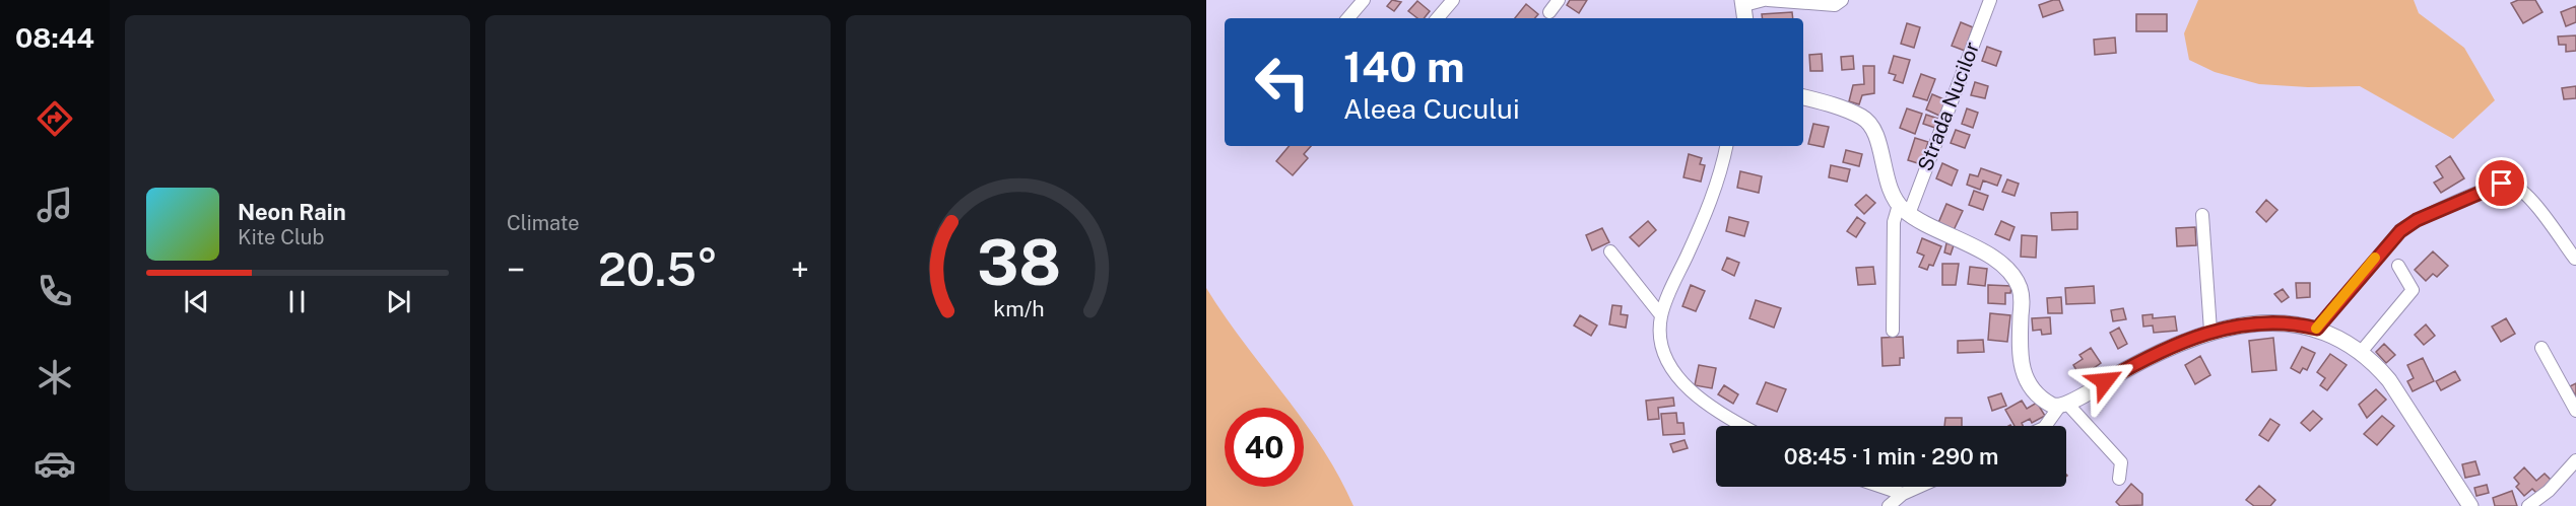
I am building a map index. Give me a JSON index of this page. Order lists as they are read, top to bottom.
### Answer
{
  "streets": {
    "street": ["Strada Nucilor"]
  },
  "page": {
    "tabs": "08:44",
    "tile": "Climate",
    "turn": ["140 m", "Aleea Cucului"],
    "song": ["Neon Rain", "Kite Club"],
    "heat": ["−", "20.5°", "+"],
    "limit": "40",
    "trip": "08:45 · 1 min · 290 m",
    "gauge": ["38", "km/h"]
  }
}
